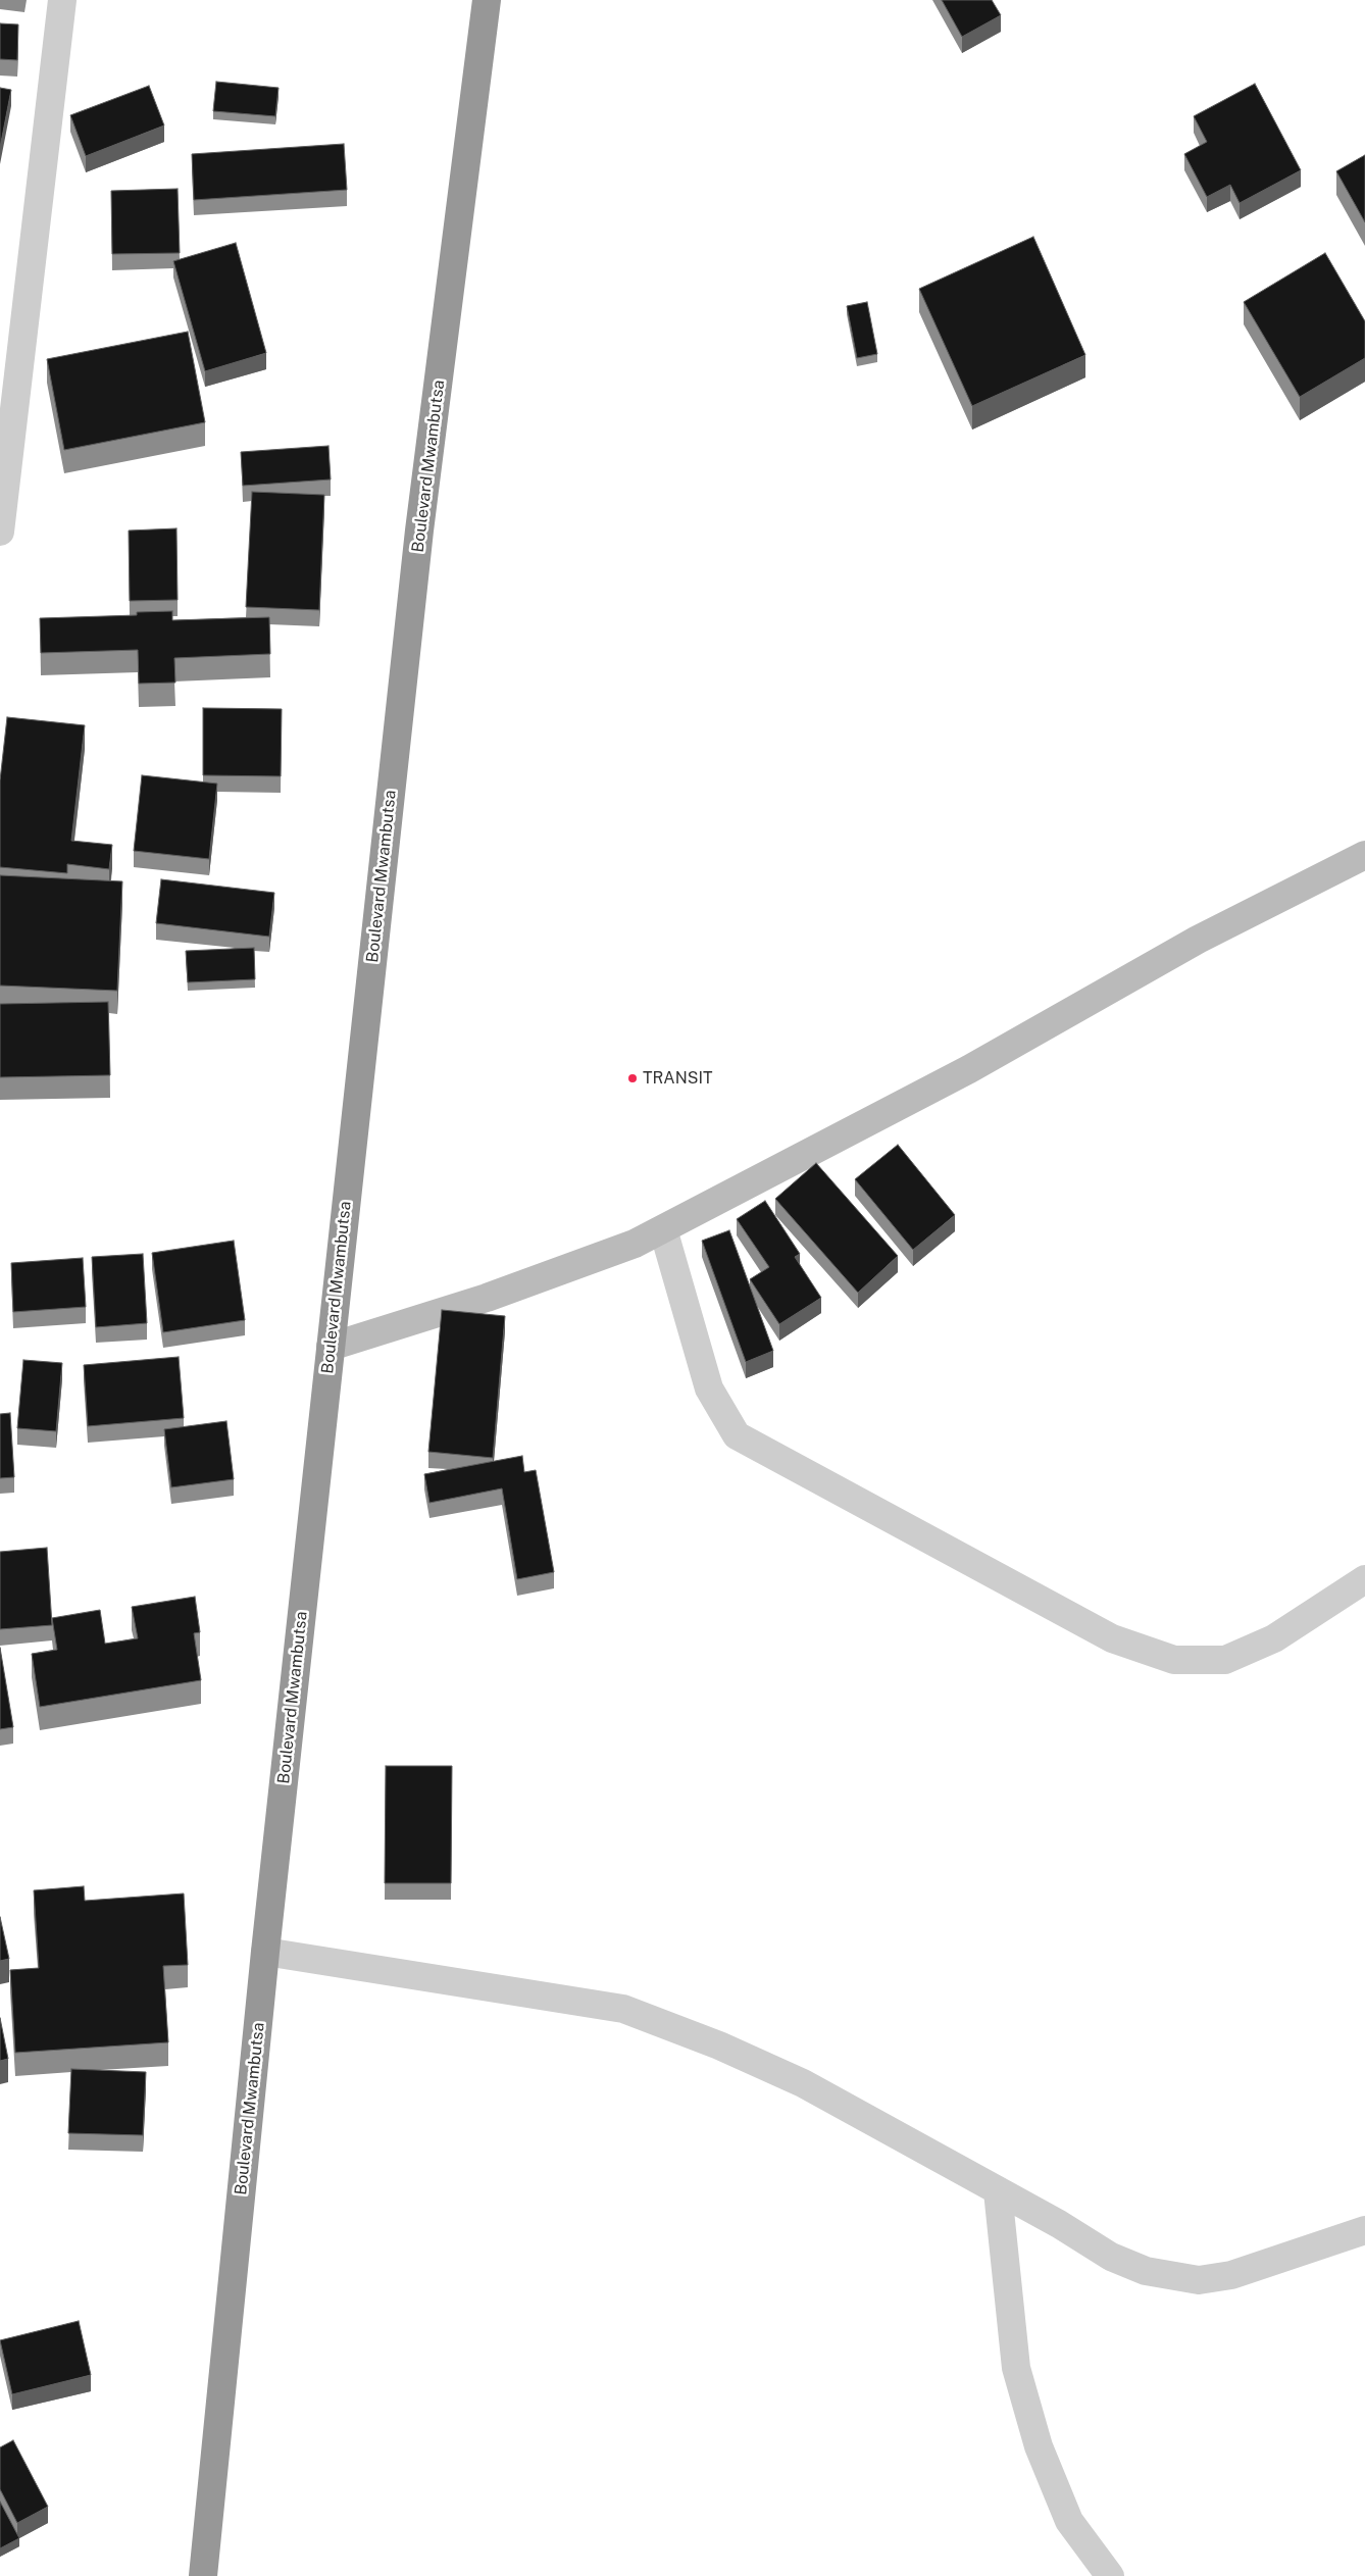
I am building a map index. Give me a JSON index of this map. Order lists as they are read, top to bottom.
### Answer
{
  "streets": {
    "highway": ["Boulevard Mwambutsa"]
  },
  "places": ["TRANSIT"]
}
